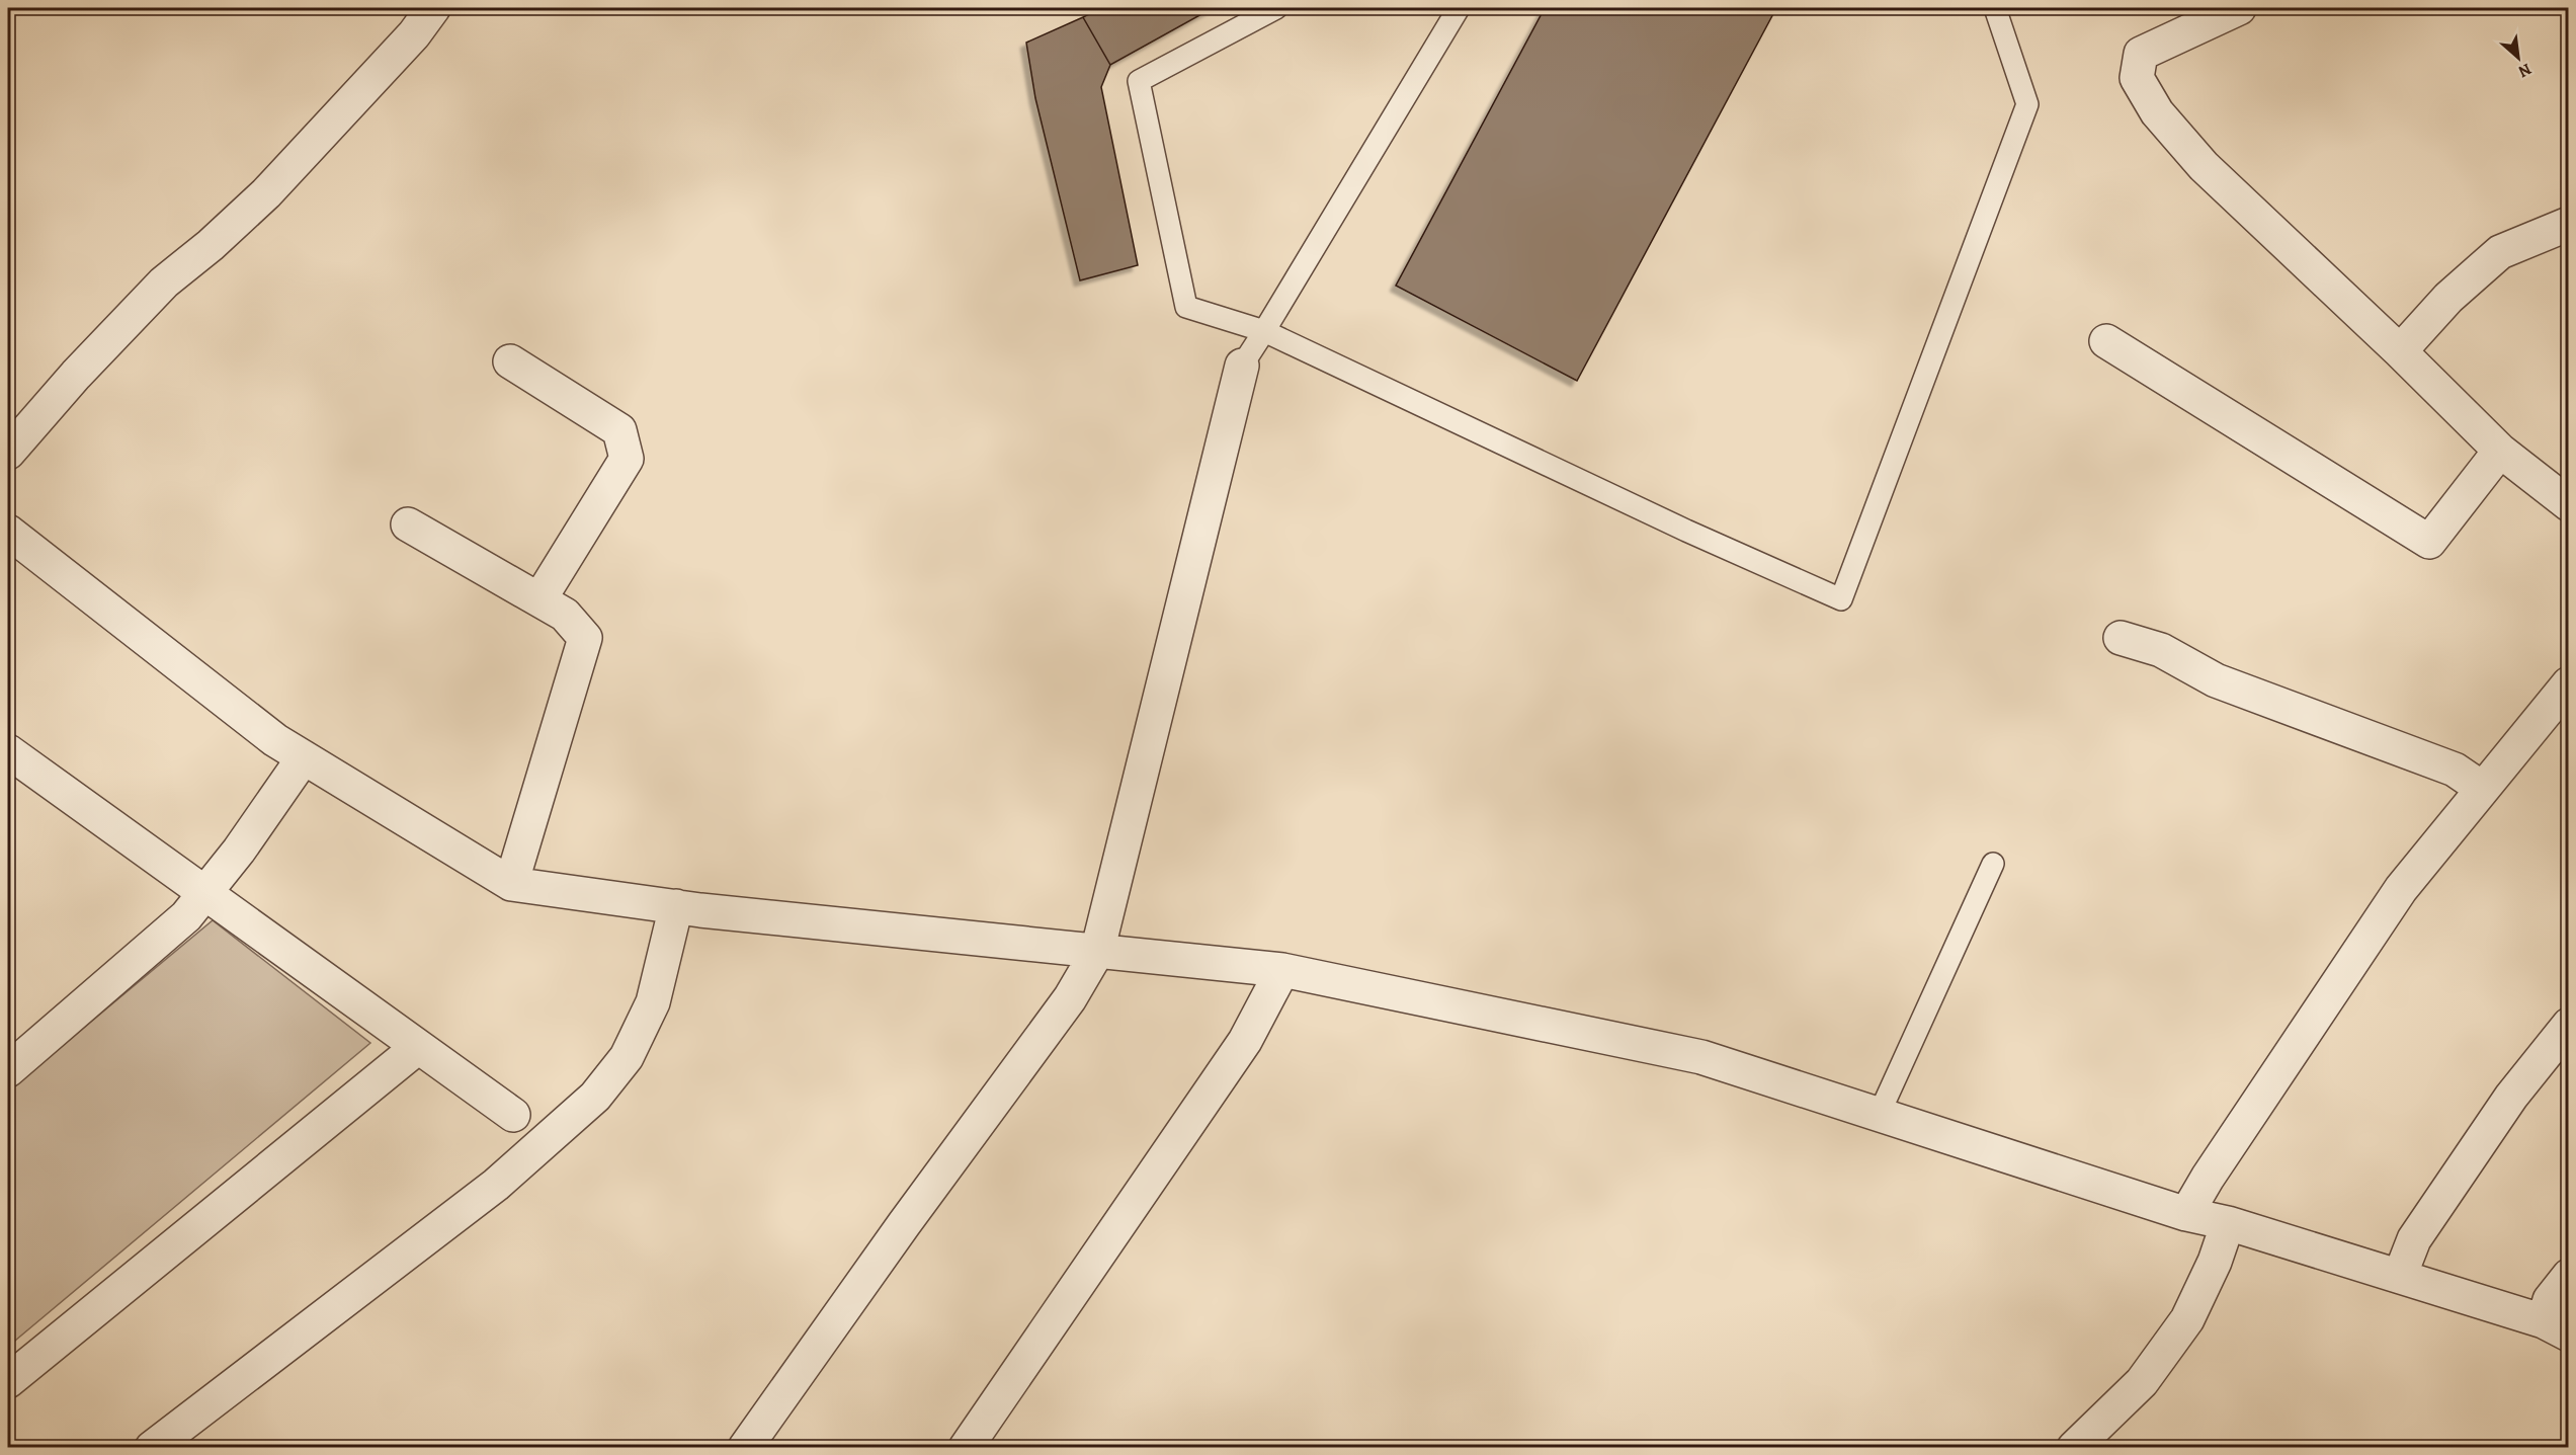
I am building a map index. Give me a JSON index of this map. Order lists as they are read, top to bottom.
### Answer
{
  "north": "bottom right"
}
